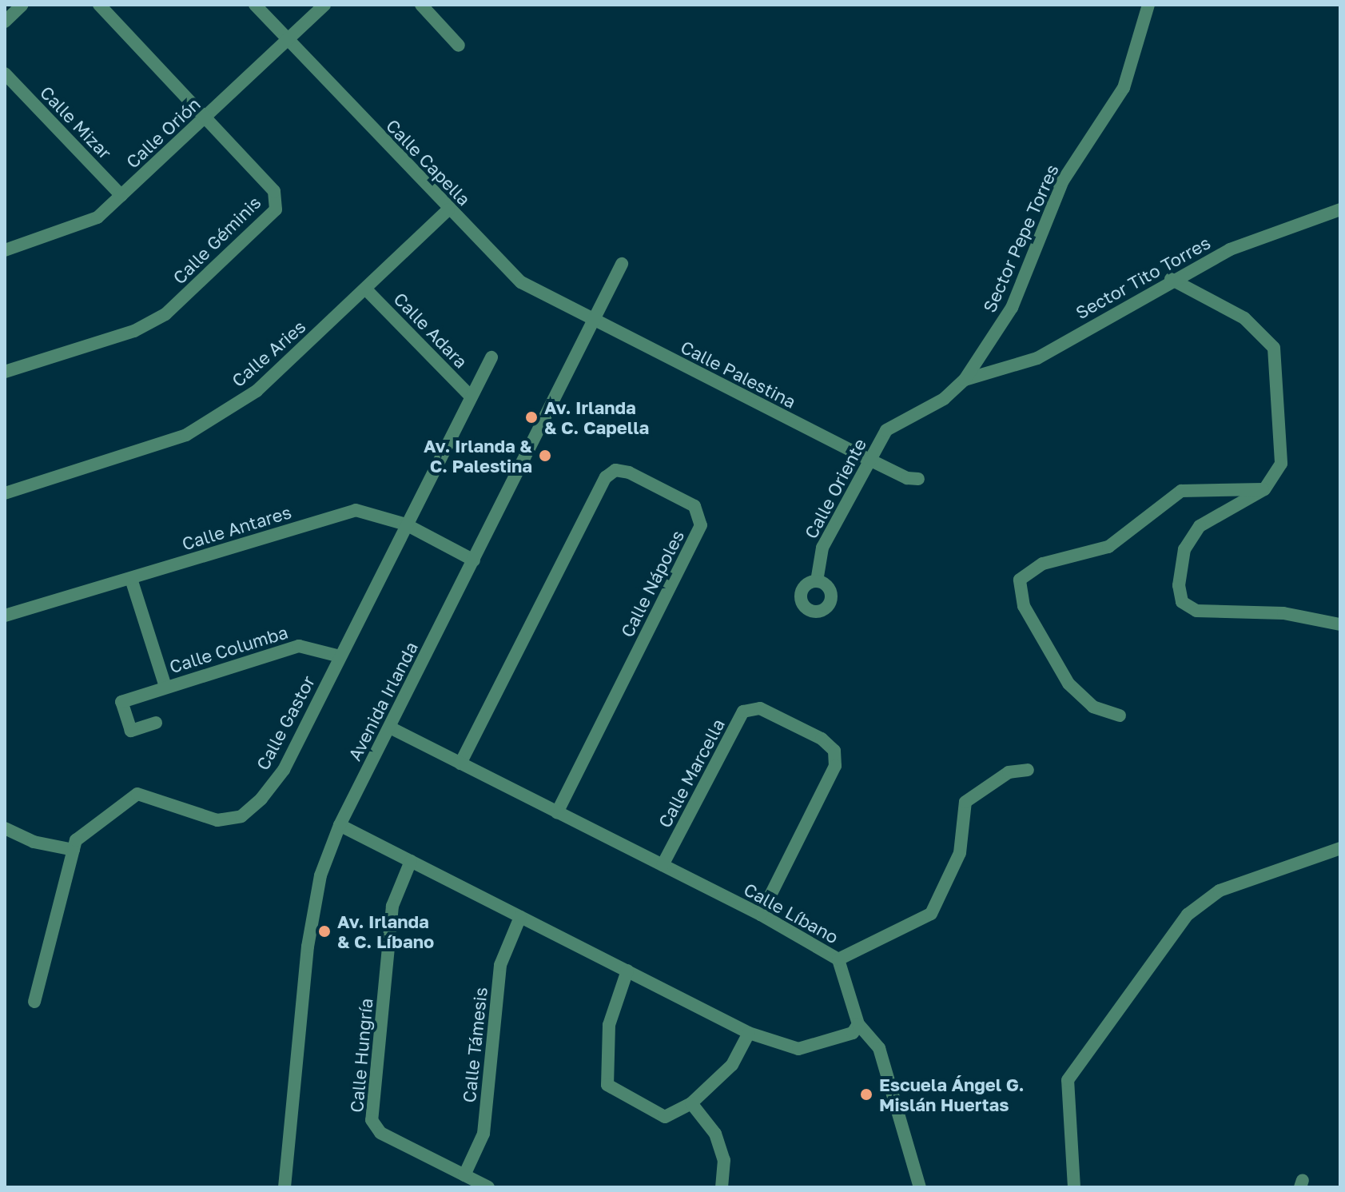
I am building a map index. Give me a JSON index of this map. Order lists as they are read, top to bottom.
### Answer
{
  "streets": {
    "street": [
      "Calle Mizar",
      "Calle Orión",
      "Calle Capella",
      "Sector Pepe Torres",
      "Calle Géminis",
      "Sector Tito Torres",
      "Calle Adara",
      "Calle Aries",
      "Calle Palestina",
      "Calle Oriente",
      "Calle Antares",
      "Calle Nápoles",
      "Calle Columba",
      "Avenida Irlanda",
      "Calle Gastor",
      "Calle Marcella",
      "Calle Líbano",
      "Calle Támesis",
      "Calle Hungría"
    ]
  },
  "crossings": [
    ["Calle Mizar", "Calle Orión"],
    ["Calle Orión", "Calle Capella"],
    ["Calle Orión", "Calle Géminis"],
    ["Calle Capella", "Calle Aries"],
    ["Calle Capella", "Calle Palestina"],
    ["Calle Capella", "Avenida Irlanda"],
    ["Sector Pepe Torres", "Sector Tito Torres"],
    ["Sector Pepe Torres", "Calle Oriente"],
    ["Sector Tito Torres", "Calle Oriente"],
    ["Calle Adara", "Calle Aries"],
    ["Calle Adara", "Calle Gastor"],
    ["Calle Palestina", "Calle Oriente"],
    ["Calle Palestina", "Avenida Irlanda"],
    ["Calle Antares", "Avenida Irlanda"],
    ["Calle Antares", "Calle Gastor"],
    ["Calle Nápoles", "Calle Líbano"],
    ["Calle Columba", "Calle Gastor"],
    ["Avenida Irlanda", "Calle Líbano"],
    ["Calle Marcella", "Calle Líbano"],
    ["Calle Támesis", "Calle Hungría"]
  ],
  "places": [
    "Av. Irlanda & C. Capella",
    "Av. Irlanda & C. Palestina",
    "Av. Irlanda & C. Líbano",
    "Escuela Ángel G. Mislán Huertas"
  ]
}
